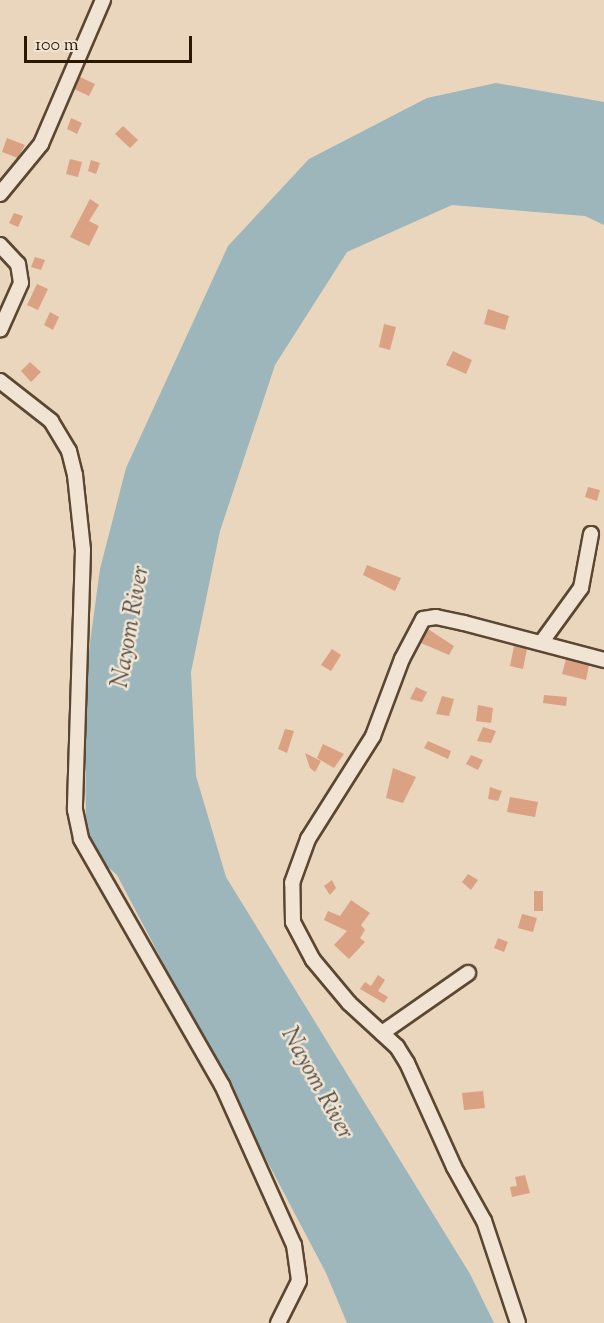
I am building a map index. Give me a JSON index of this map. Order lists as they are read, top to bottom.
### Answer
{
  "water": ["Nayom River"],
  "scale_bar": "100 m"
}
